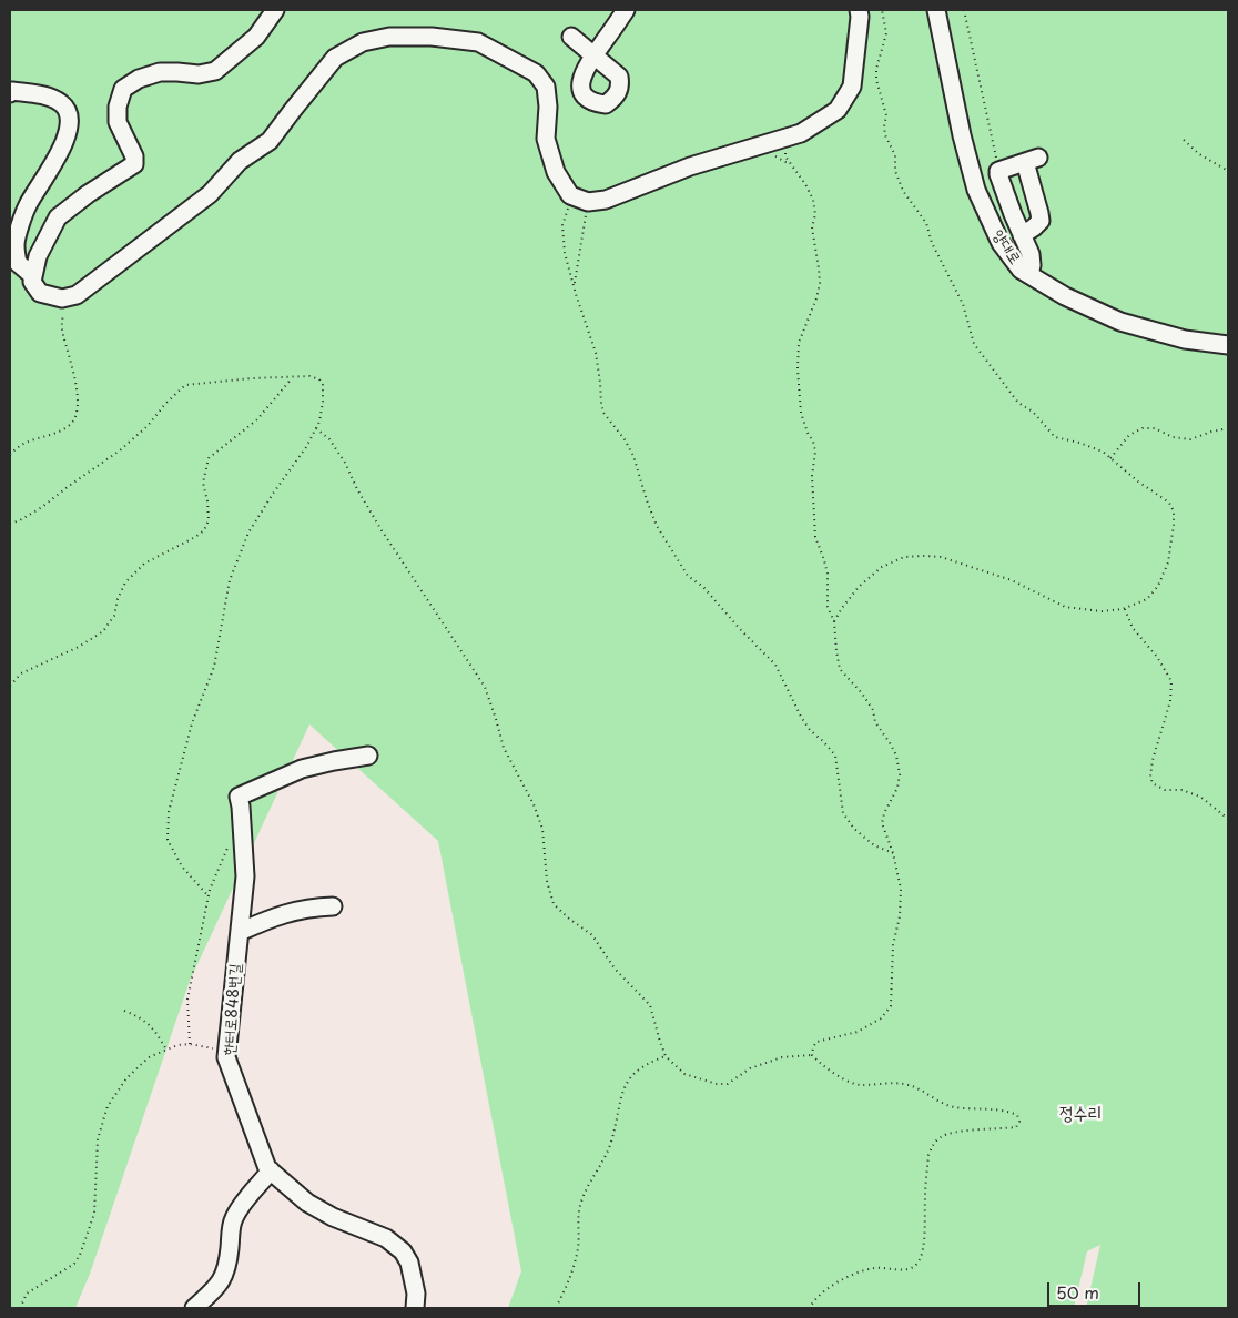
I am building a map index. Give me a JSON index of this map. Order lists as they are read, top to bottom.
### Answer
{
  "streets": {
    "street": ["양대로", "한터로848번길"]
  },
  "districts": ["정수리"],
  "scale_bar": "50 m"
}
